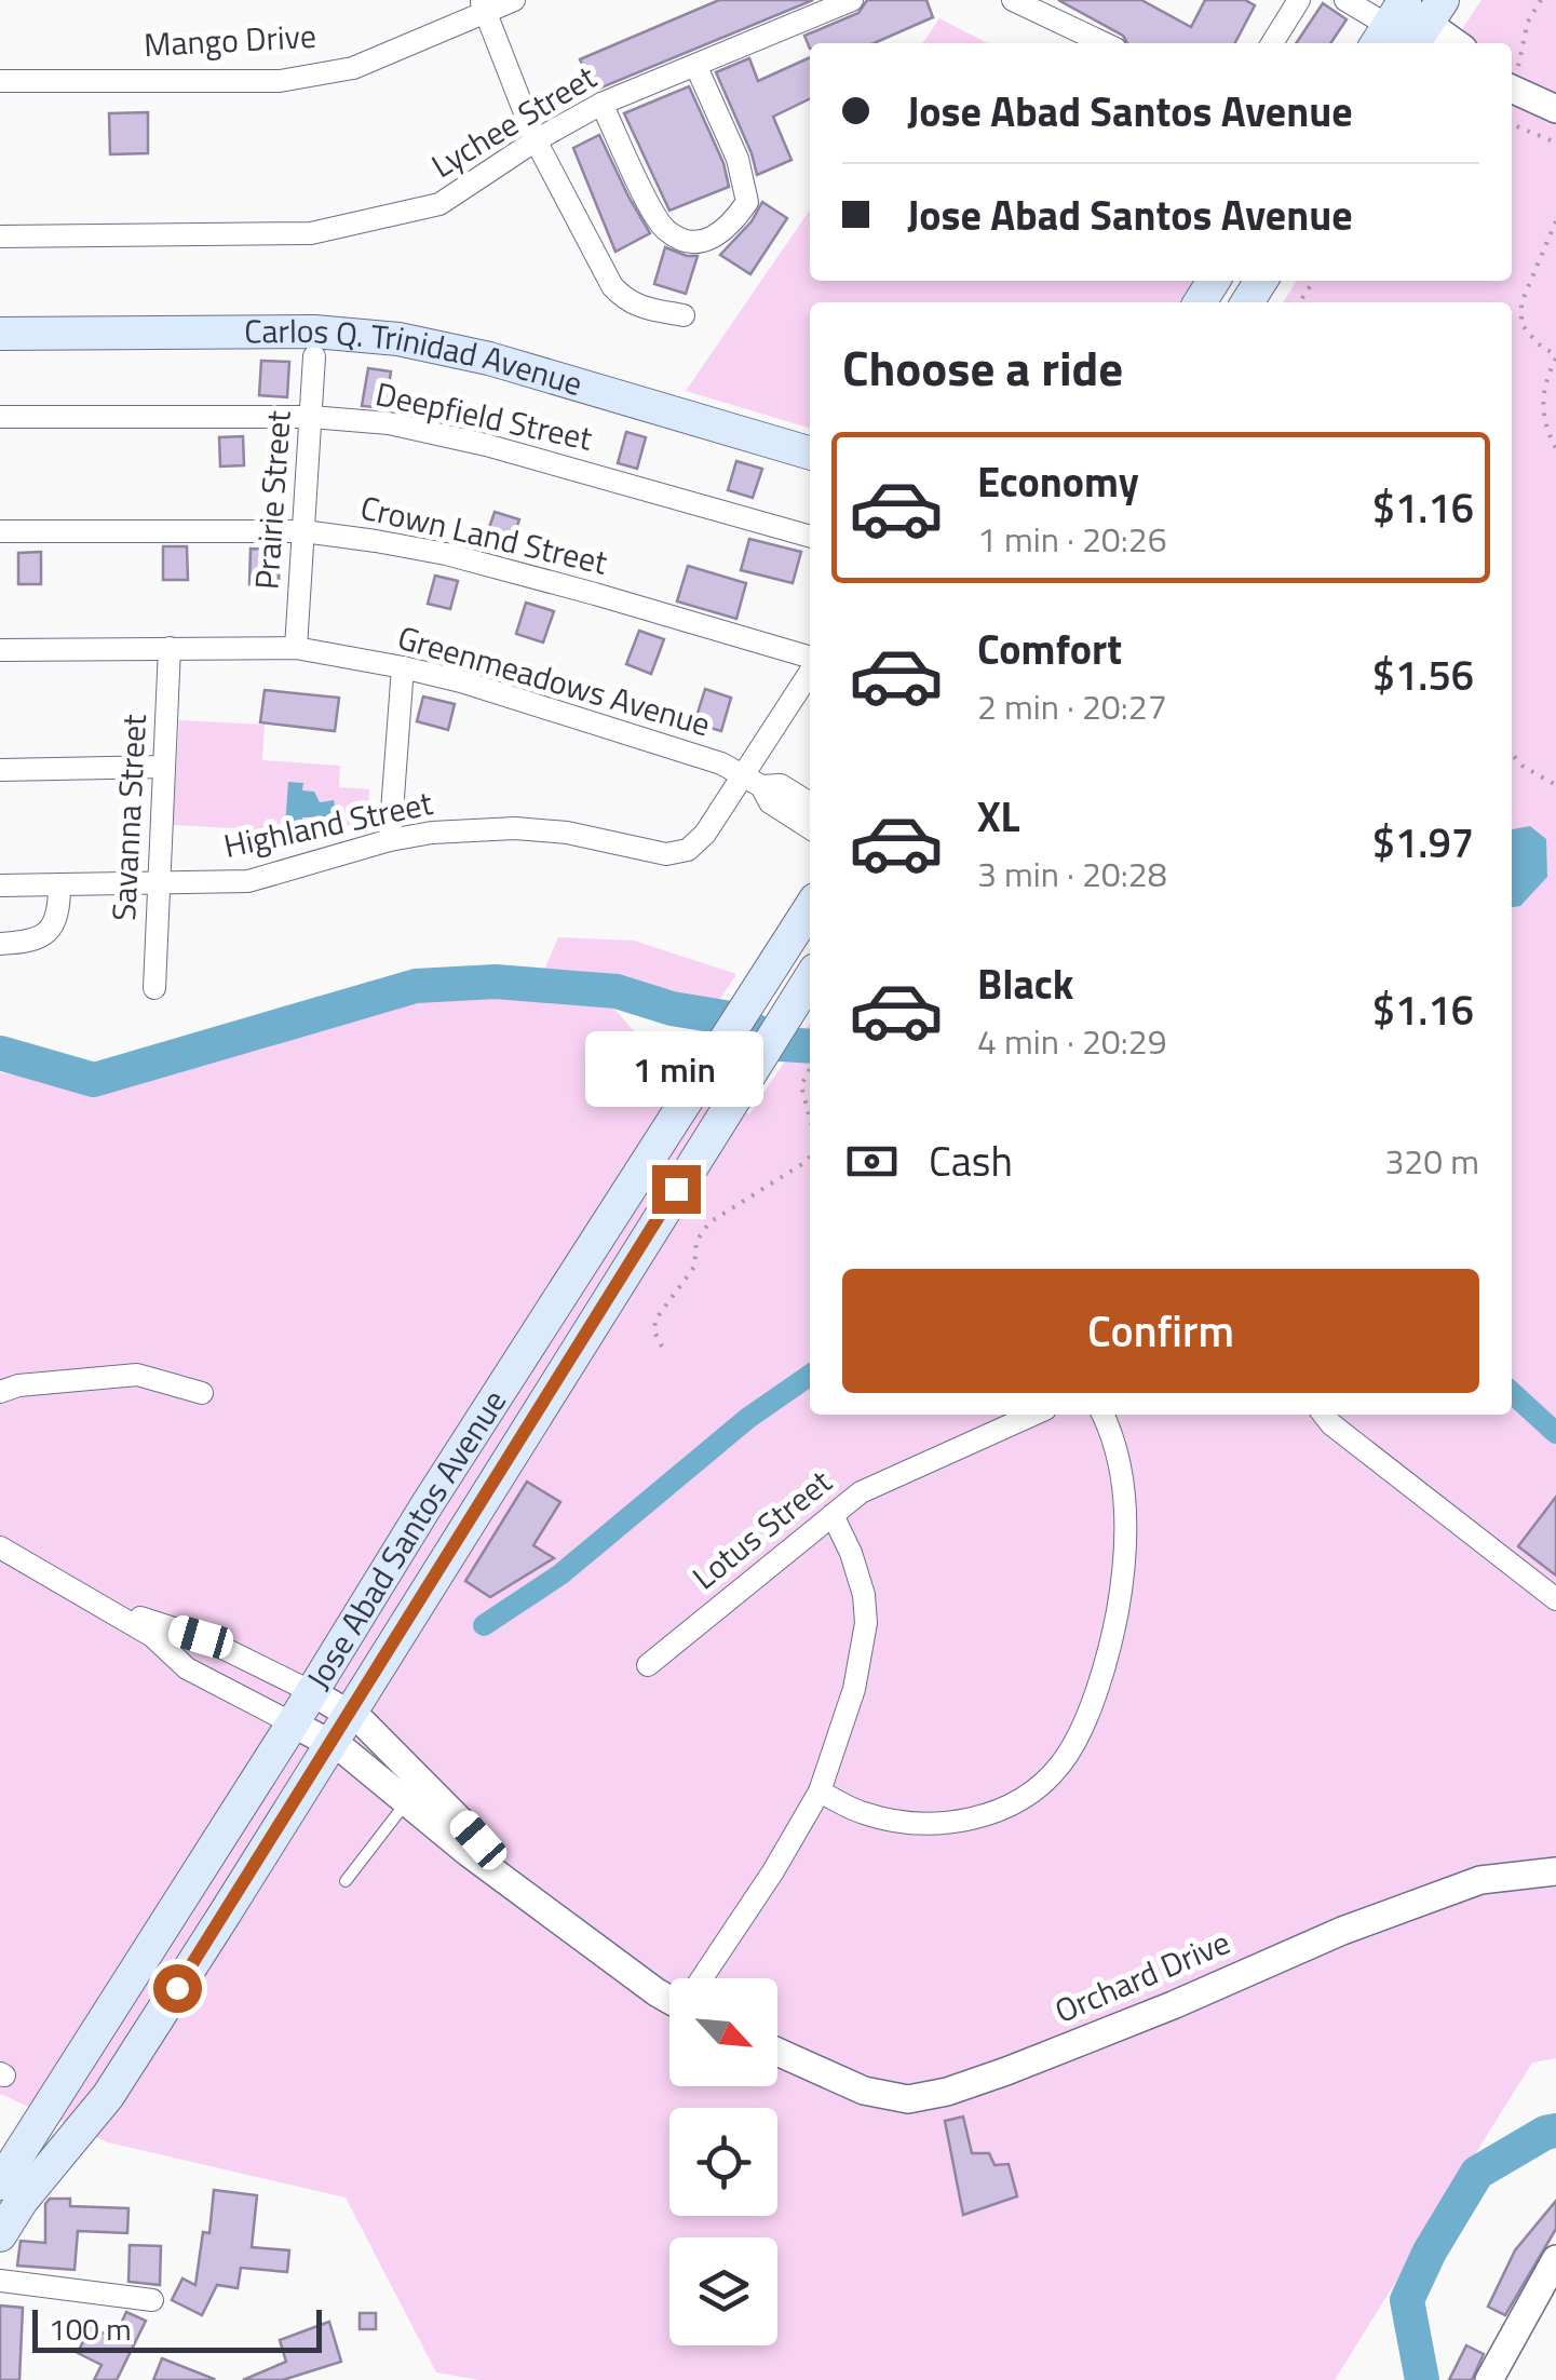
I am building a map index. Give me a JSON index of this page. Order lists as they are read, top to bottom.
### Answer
{
  "streets": {
    "main road": ["Carlos Q. Trinidad Avenue", "Jose Abad Santos Avenue"],
    "street": [
      "Mango Drive",
      "Lychee Street",
      "Deepfield Street",
      "Prairie Street",
      "Crown Land Street",
      "Greenmeadows Avenue",
      "Savanna Street",
      "Highland Street",
      "Lotus Street",
      "Orchard Drive"
    ]
  },
  "crossings": [
    ["Deepfield Street", "Prairie Street"],
    ["Prairie Street", "Crown Land Street"],
    ["Prairie Street", "Greenmeadows Avenue"],
    ["Greenmeadows Avenue", "Savanna Street"],
    ["Greenmeadows Avenue", "Highland Street"],
    ["Savanna Street", "Highland Street"]
  ],
  "scale_bar": "100 m",
  "north": "bottom right",
  "page": {
    "banner": ["Jose Abad Santos Avenue", "Jose Abad Santos Avenue"],
    "heading": "Choose a ride",
    "list": [
      {
        "name": "Economy",
        "note": "1 min · 20:26",
        "value": "$1.16"
      },
      {
        "name": "Comfort",
        "note": "2 min · 20:27",
        "value": "$1.56"
      },
      {
        "name": "XL",
        "note": "3 min · 20:28",
        "value": "$1.97"
      },
      {
        "name": "Black",
        "note": "4 min · 20:29",
        "value": "$1.16"
      }
    ],
    "bubble": "1 min",
    "pay": ["Cash", "320 m"],
    "buttons": "Confirm",
    "scale": "100 m"
  }
}
